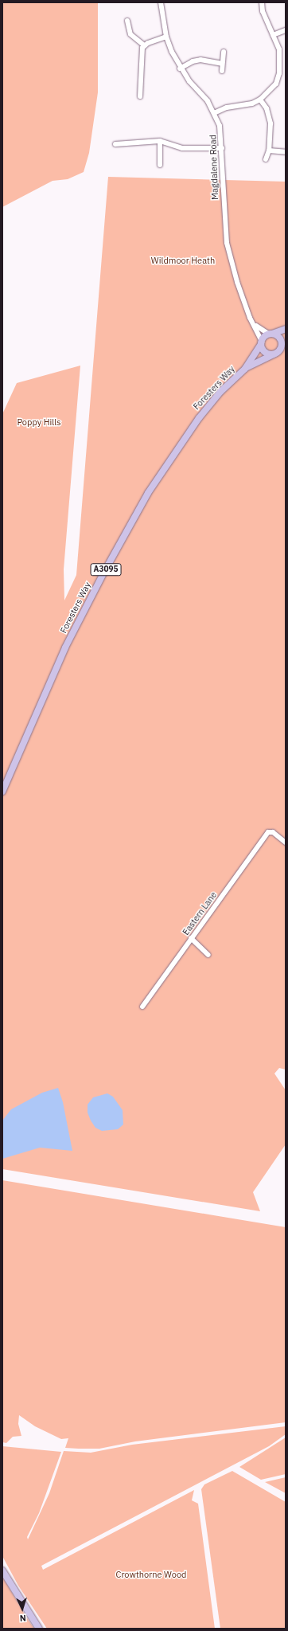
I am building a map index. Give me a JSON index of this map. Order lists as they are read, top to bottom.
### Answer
{
  "streets": {
    "main road": ["Foresters Way", "A3095"],
    "street": ["Magdalene Road", "Eastern Lane"]
  },
  "crossings": [
    ["Magdalene Road", "Foresters Way"]
  ],
  "parks": ["Wildmoor Heath", "Poppy Hills", "Crowthorne Wood"],
  "north": "bottom"
}
